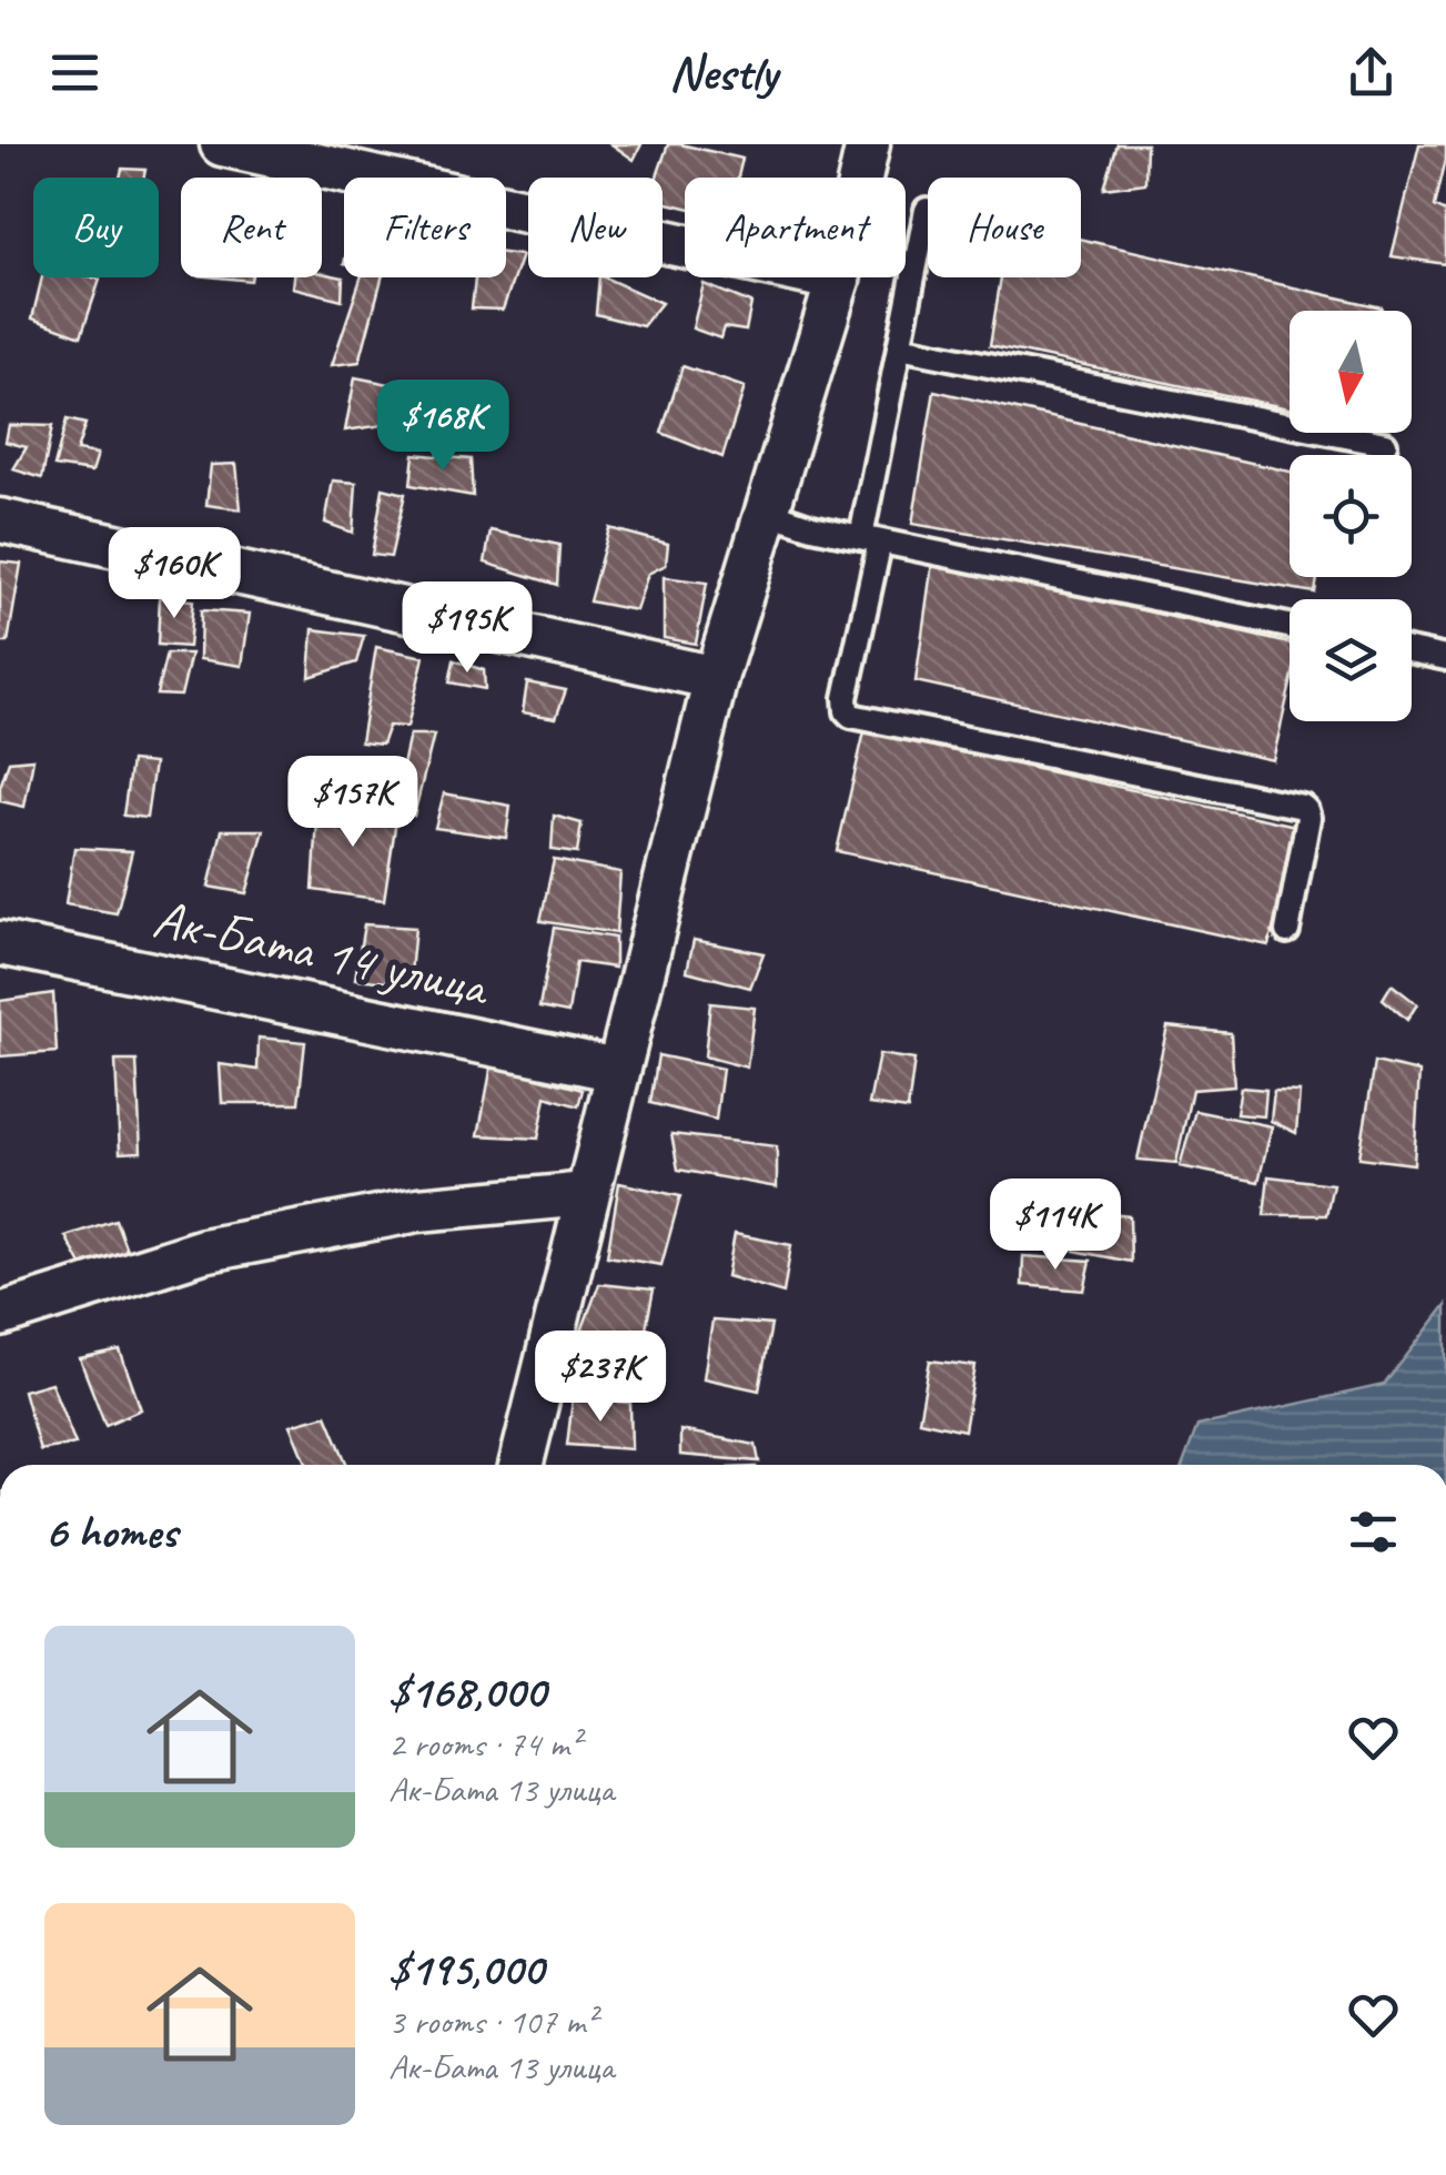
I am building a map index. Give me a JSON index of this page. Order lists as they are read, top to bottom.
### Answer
{
  "streets": {
    "street": ["Ак-Бата 14 улица"]
  },
  "north": "bottom",
  "page": {
    "header": "Nestly",
    "chip": [
      "Buy",
      "Rent",
      "Filters",
      "New",
      "Apartment",
      "House"
    ],
    "price": [
      "$168K",
      "$160K",
      "$195K",
      "$157K",
      "$114K",
      "$237K"
    ],
    "heading": "6 homes",
    "list": [
      {
        "name": "$168,000",
        "note": "2 rooms · 74 m² · Ак-Бата 13 улица"
      },
      {
        "name": "$195,000",
        "note": "3 rooms · 107 m² · Ак-Бата 13 улица"
      }
    ]
  }
}
